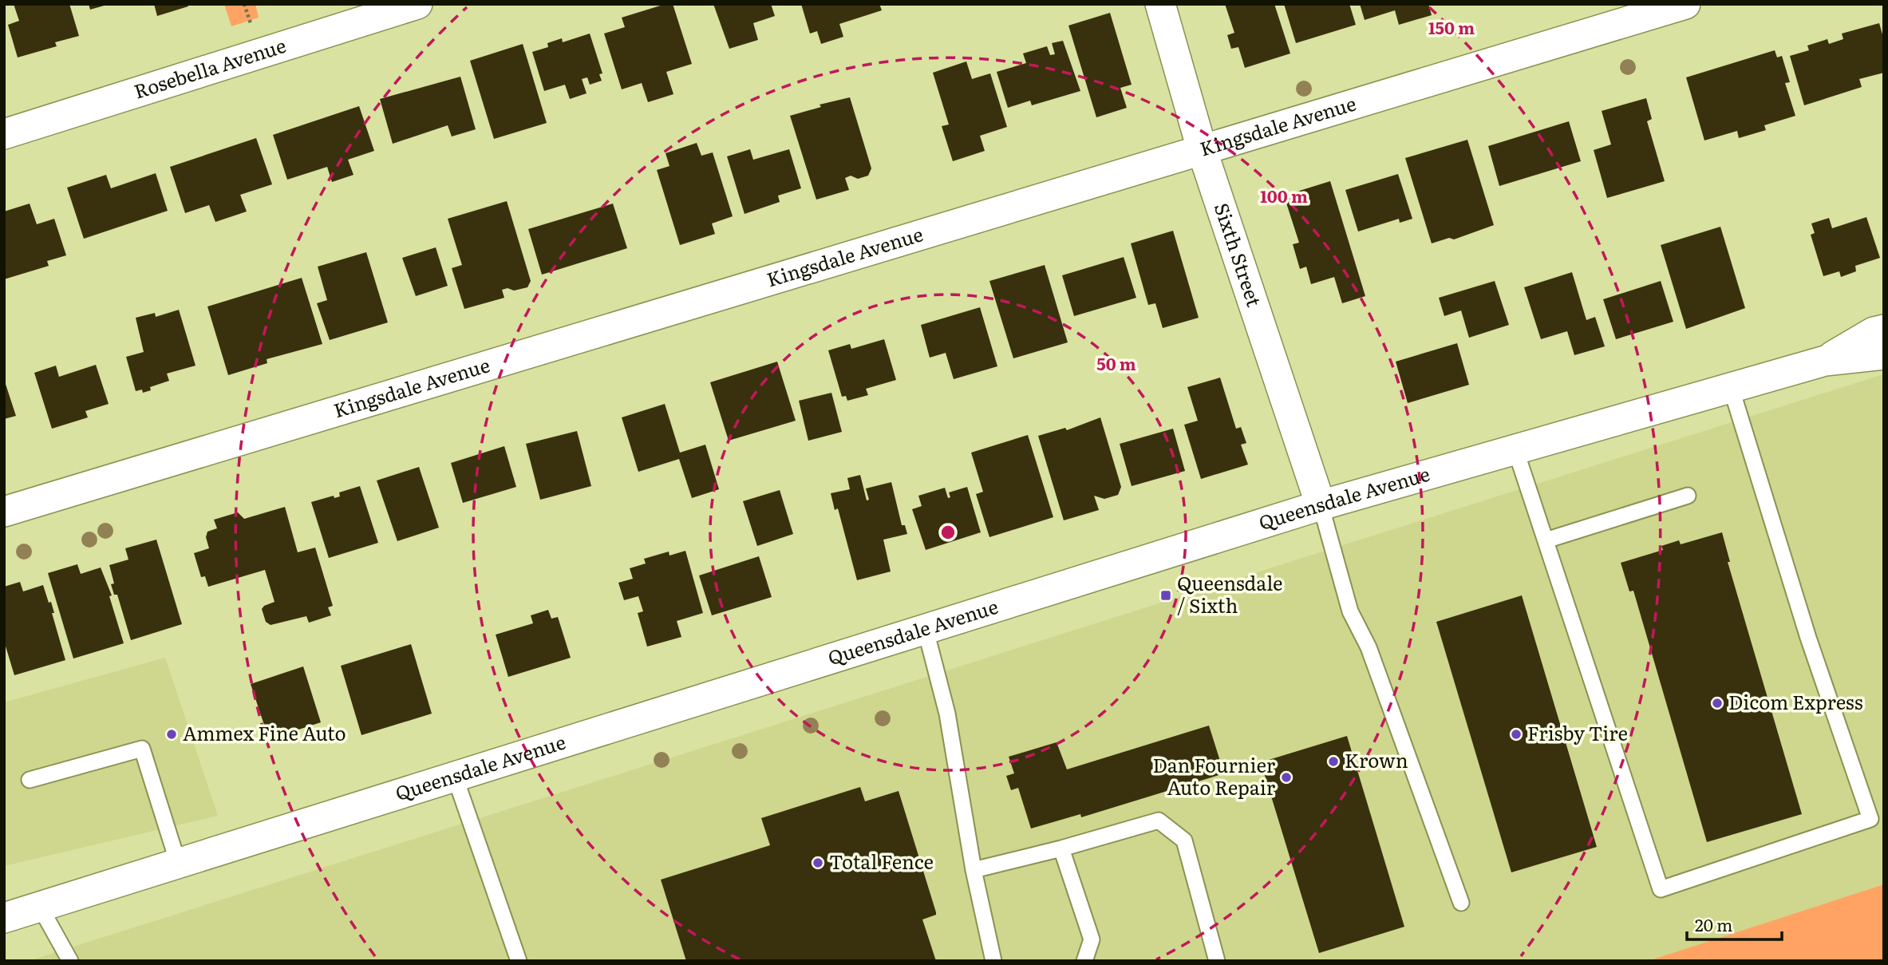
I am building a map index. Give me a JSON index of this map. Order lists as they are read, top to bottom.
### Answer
{
  "streets": {
    "street": [
      "Rosebella Avenue",
      "Kingsdale Avenue",
      "Sixth Street",
      "Queensdale Avenue"
    ]
  },
  "crossings": [
    ["Kingsdale Avenue", "Sixth Street"],
    ["Sixth Street", "Queensdale Avenue"]
  ],
  "places": {
    "transit": ["Queensdale / Sixth"],
    "other": [
      "Dicom Express",
      "Ammex Fine Auto",
      "Frisby Tire",
      "Krown",
      "Dan Fournier Auto Repair",
      "Total Fence"
    ]
  },
  "scale_bar": "20 m",
  "rings": ["150 m", "100 m", "50 m"]
}
